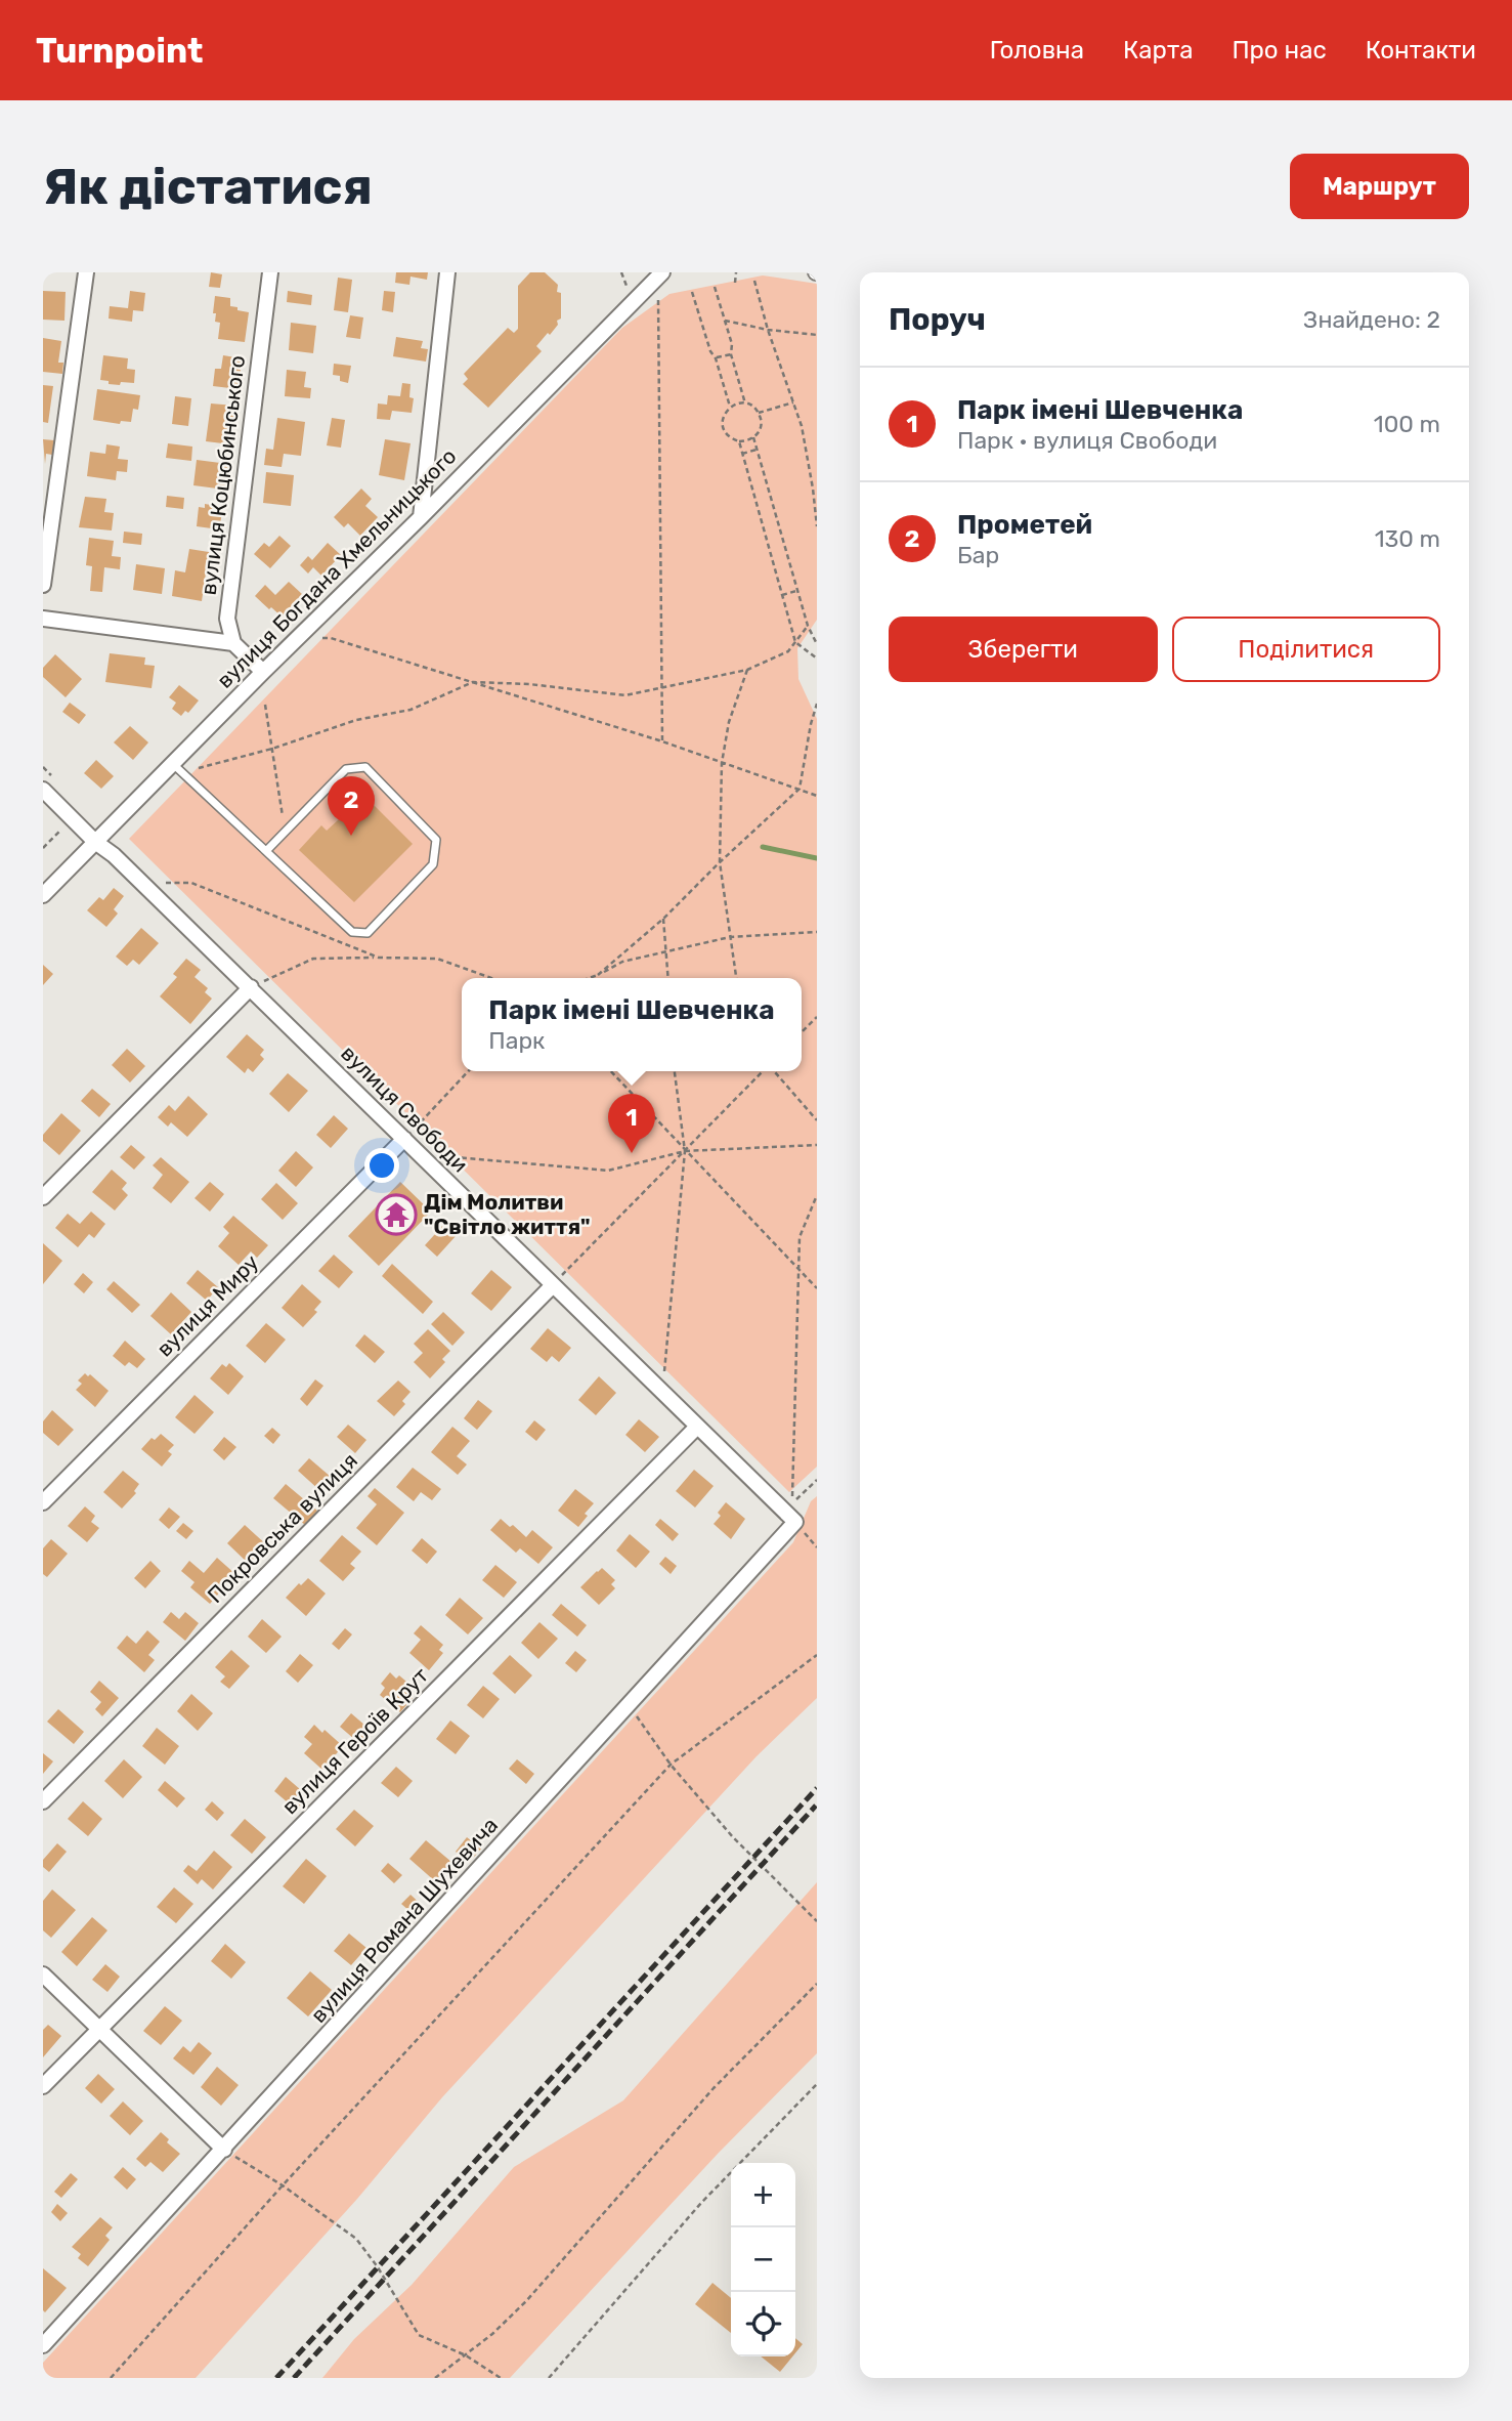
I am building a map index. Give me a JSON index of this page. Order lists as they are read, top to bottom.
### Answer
{
  "streets": {
    "street": [
      "вулиця Коцюбинського",
      "вулиця Богдана Хмельницького",
      "вулиця Свободи",
      "вулиця Миру",
      "Покровська вулиця",
      "вулиця Героїв Крут",
      "вулиця Романа Шухевича"
    ]
  },
  "crossings": [
    ["вулиця Богдана Хмельницького", "вулиця Свободи"],
    ["вулиця Свободи", "вулиця Миру"],
    ["вулиця Свободи", "Покровська вулиця"],
    ["вулиця Свободи", "вулиця Героїв Крут"],
    ["вулиця Свободи", "вулиця Романа Шухевича"]
  ],
  "places": {
    "temple": ["Дім Молитви \"Світло життя\""]
  },
  "page": {
    "header": "Turnpoint",
    "nav": [
      "Головна",
      "Карта",
      "Про нас",
      "Контакти"
    ],
    "buttons": [
      "Маршрут",
      ["Зберегти", "Поділитися"]
    ],
    "title": "Як дістатися",
    "heading": ["Поруч", "Знайдено: 2"],
    "list": [
      {
        "mark": "1",
        "name": "Парк імені Шевченка",
        "note": "Парк · вулиця Свободи",
        "value": "100 m"
      },
      {
        "mark": "2",
        "name": "Прометей",
        "note": "Бар",
        "value": "130 m"
      }
    ],
    "pins": ["2", "1"],
    "popup": ["Парк імені Шевченка", "Парк"],
    "map_buttons": ["+", "−"]
  }
}
